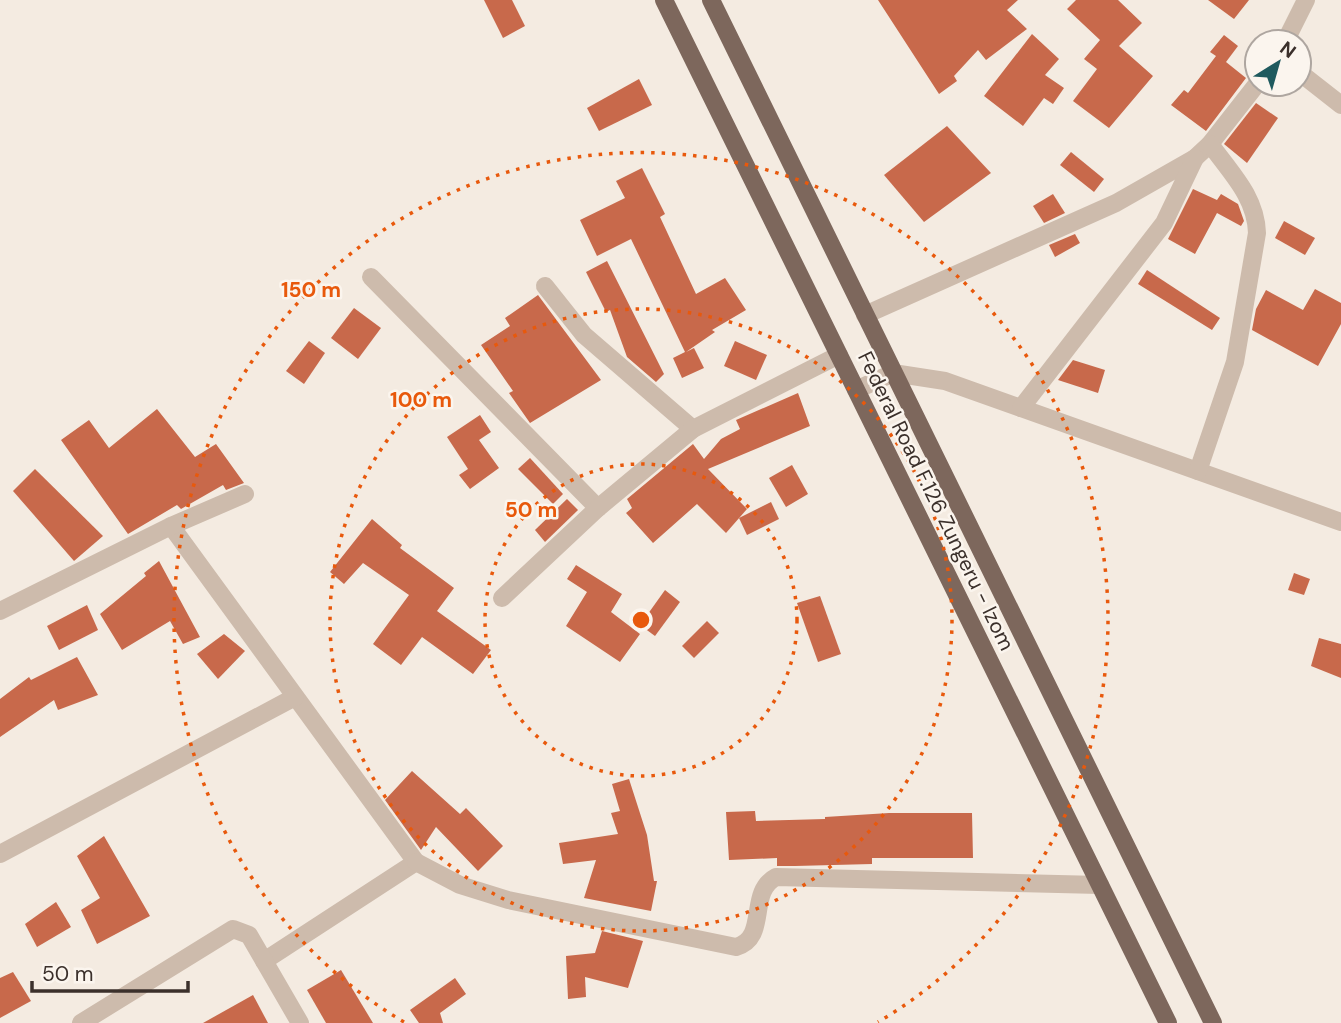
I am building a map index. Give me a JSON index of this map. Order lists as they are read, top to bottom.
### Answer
{
  "streets": {
    "main road": ["Federal Road F.126 Zungeru - Izom"]
  },
  "scale_bar": "50 m",
  "north": "top right",
  "rings": ["150 m", "100 m", "50 m"]
}
